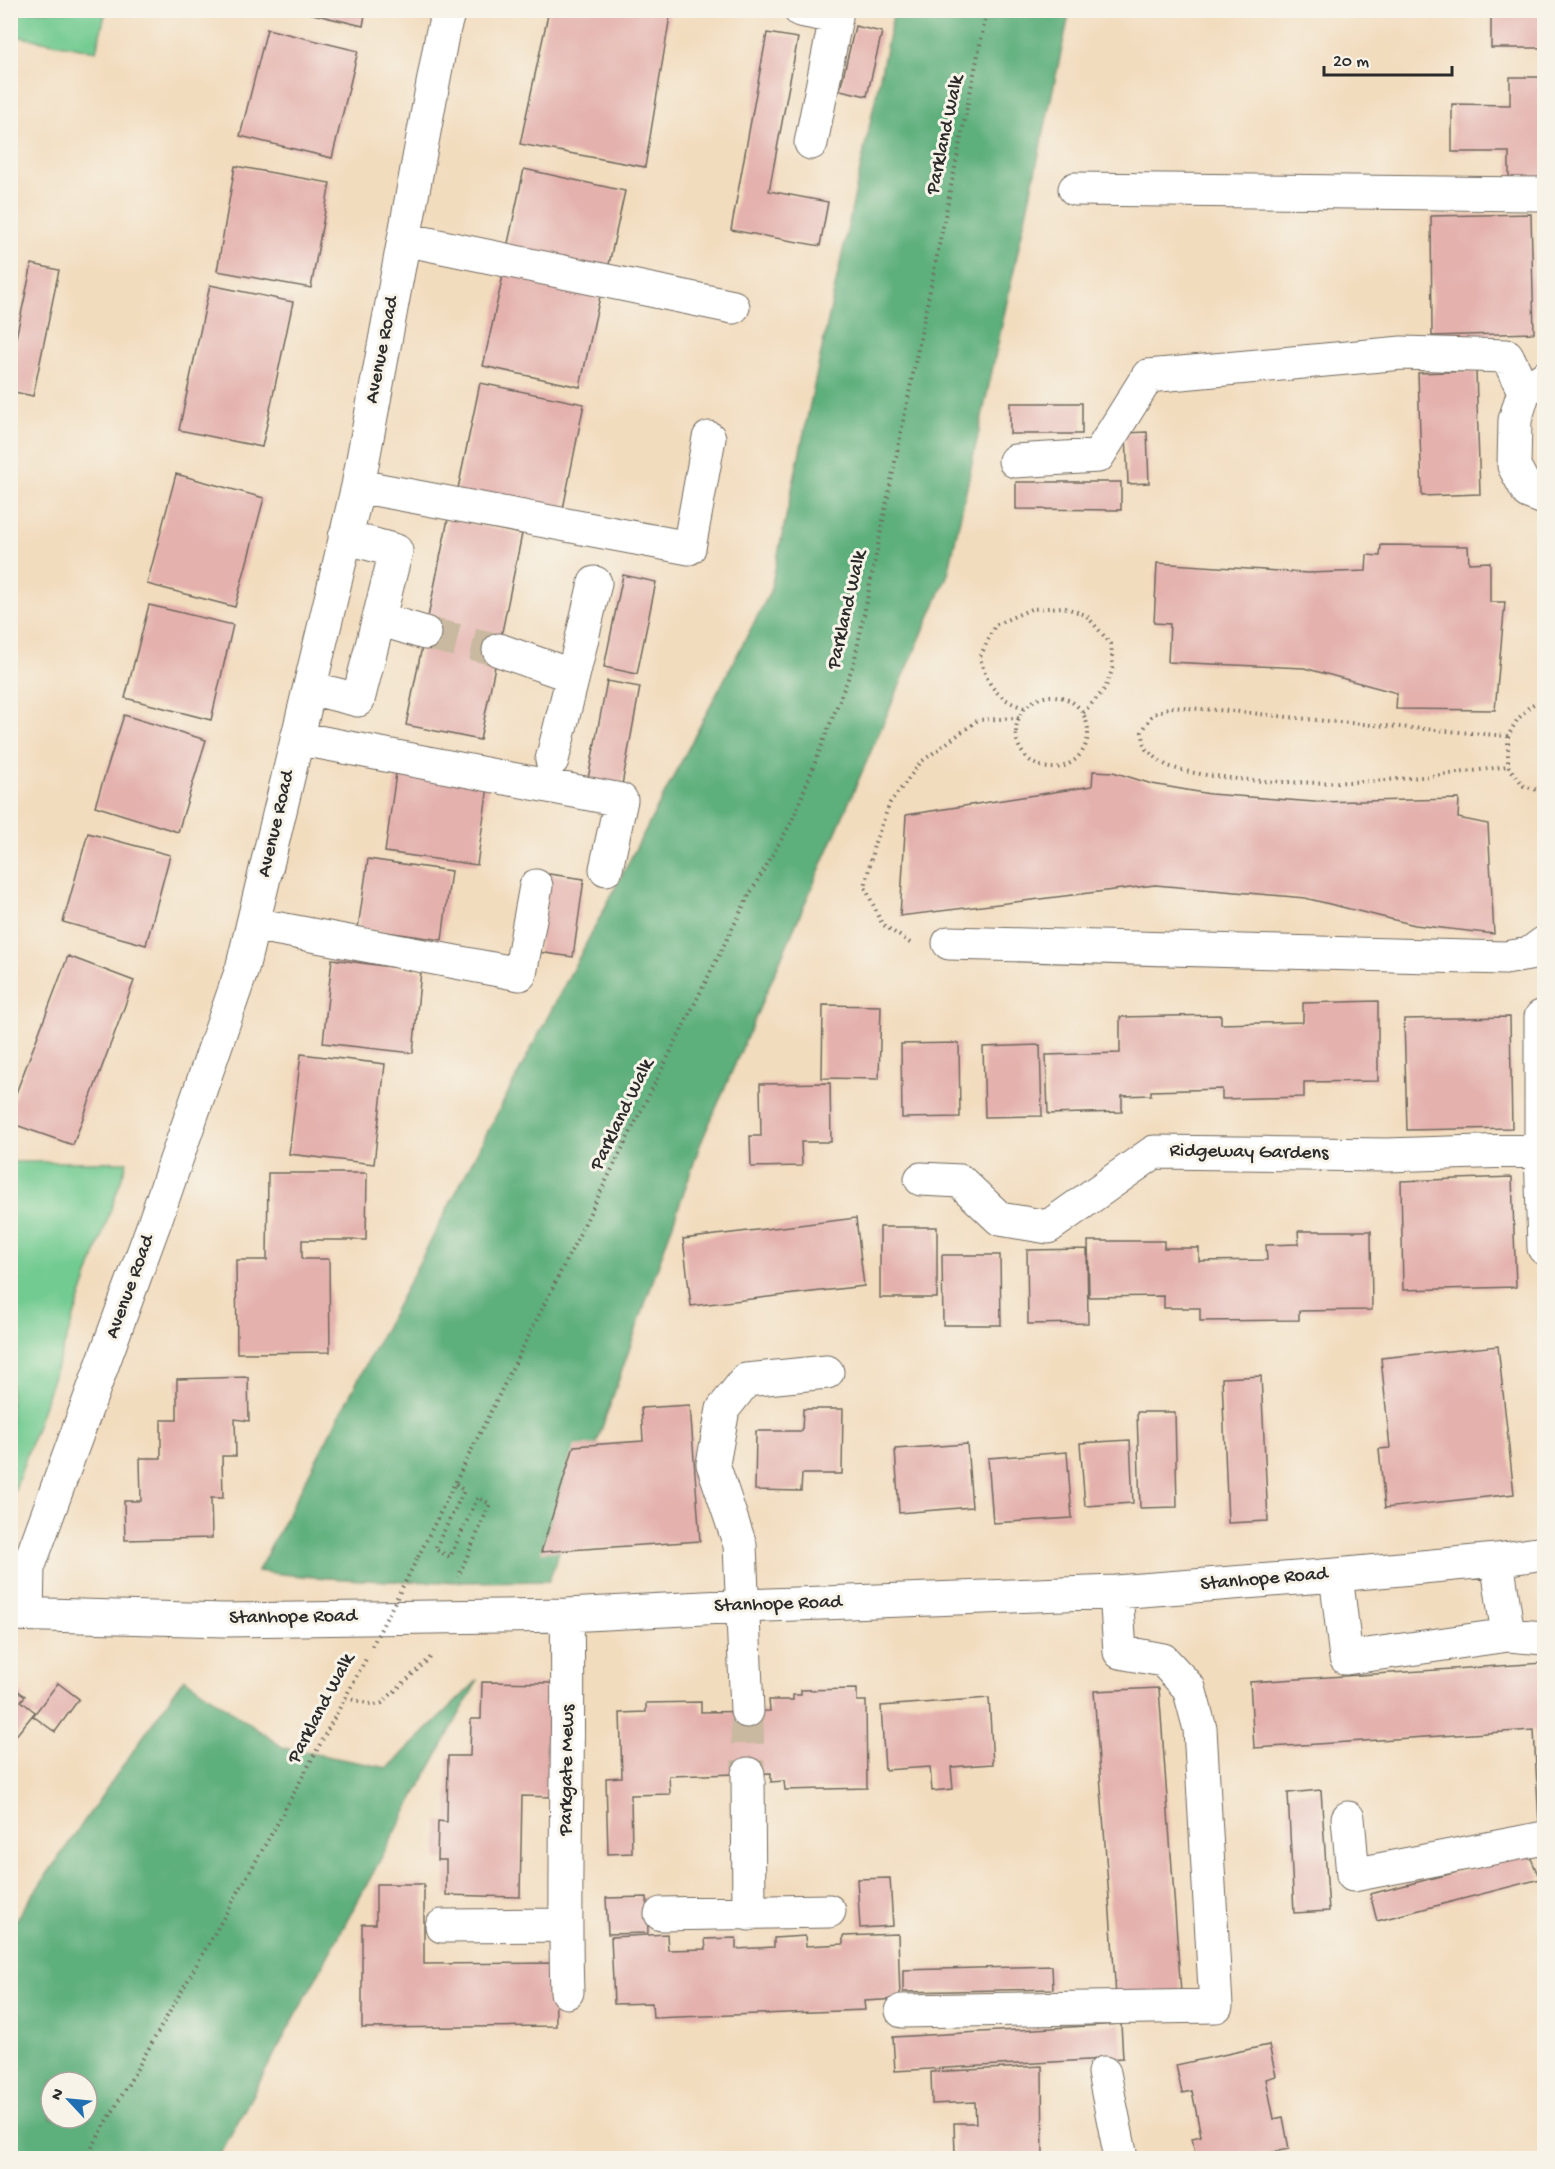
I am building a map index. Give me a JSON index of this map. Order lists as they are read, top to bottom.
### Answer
{
  "streets": {
    "street": [
      "Avenue Road",
      "Ridgeway Gardens",
      "Stanhope Road",
      "Parkgate Mews"
    ],
    "path": ["Parkland Walk"]
  },
  "crossings": [
    ["Avenue Road", "Stanhope Road"],
    ["Stanhope Road", "Parkgate Mews"]
  ],
  "scale_bar": "20 m",
  "north": "top left"
}
